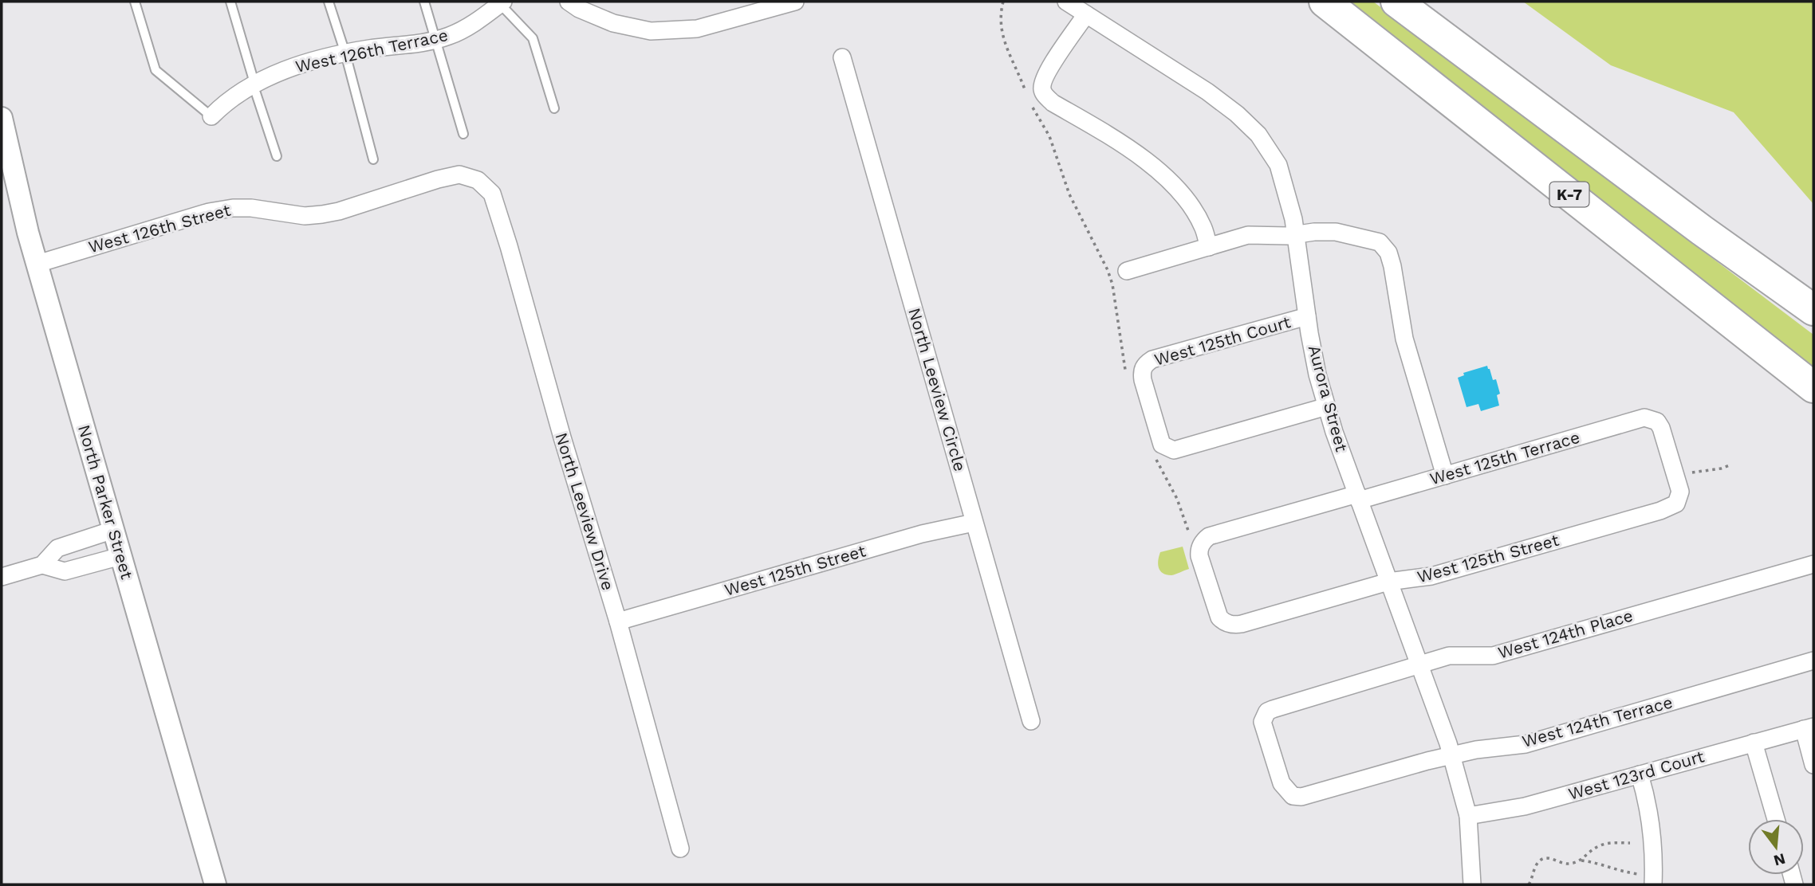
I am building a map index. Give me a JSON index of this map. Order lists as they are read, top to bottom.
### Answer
{
  "streets": {
    "highway": ["K-7"],
    "street": [
      "West 126th Terrace",
      "West 126th Street",
      "West 125th Court",
      "North Leeview Circle",
      "Aurora Street",
      "West 125th Terrace",
      "North Parker Street",
      "North Leeview Drive",
      "West 125th Street",
      "West 124th Place",
      "West 124th Terrace",
      "West 123rd Court"
    ]
  },
  "crossings": [
    ["West 126th Street", "North Parker Street"],
    ["West 126th Street", "North Leeview Drive"],
    ["West 125th Court", "Aurora Street"],
    ["North Leeview Circle", "West 125th Street"],
    ["Aurora Street", "West 125th Terrace"],
    ["Aurora Street", "West 125th Street"],
    ["Aurora Street", "West 124th Place"],
    ["Aurora Street", "West 124th Terrace"],
    ["Aurora Street", "West 123rd Court"],
    ["West 125th Terrace", "West 125th Street"],
    ["North Leeview Drive", "West 125th Street"],
    ["West 124th Place", "West 124th Terrace"]
  ],
  "north": "bottom"
}
